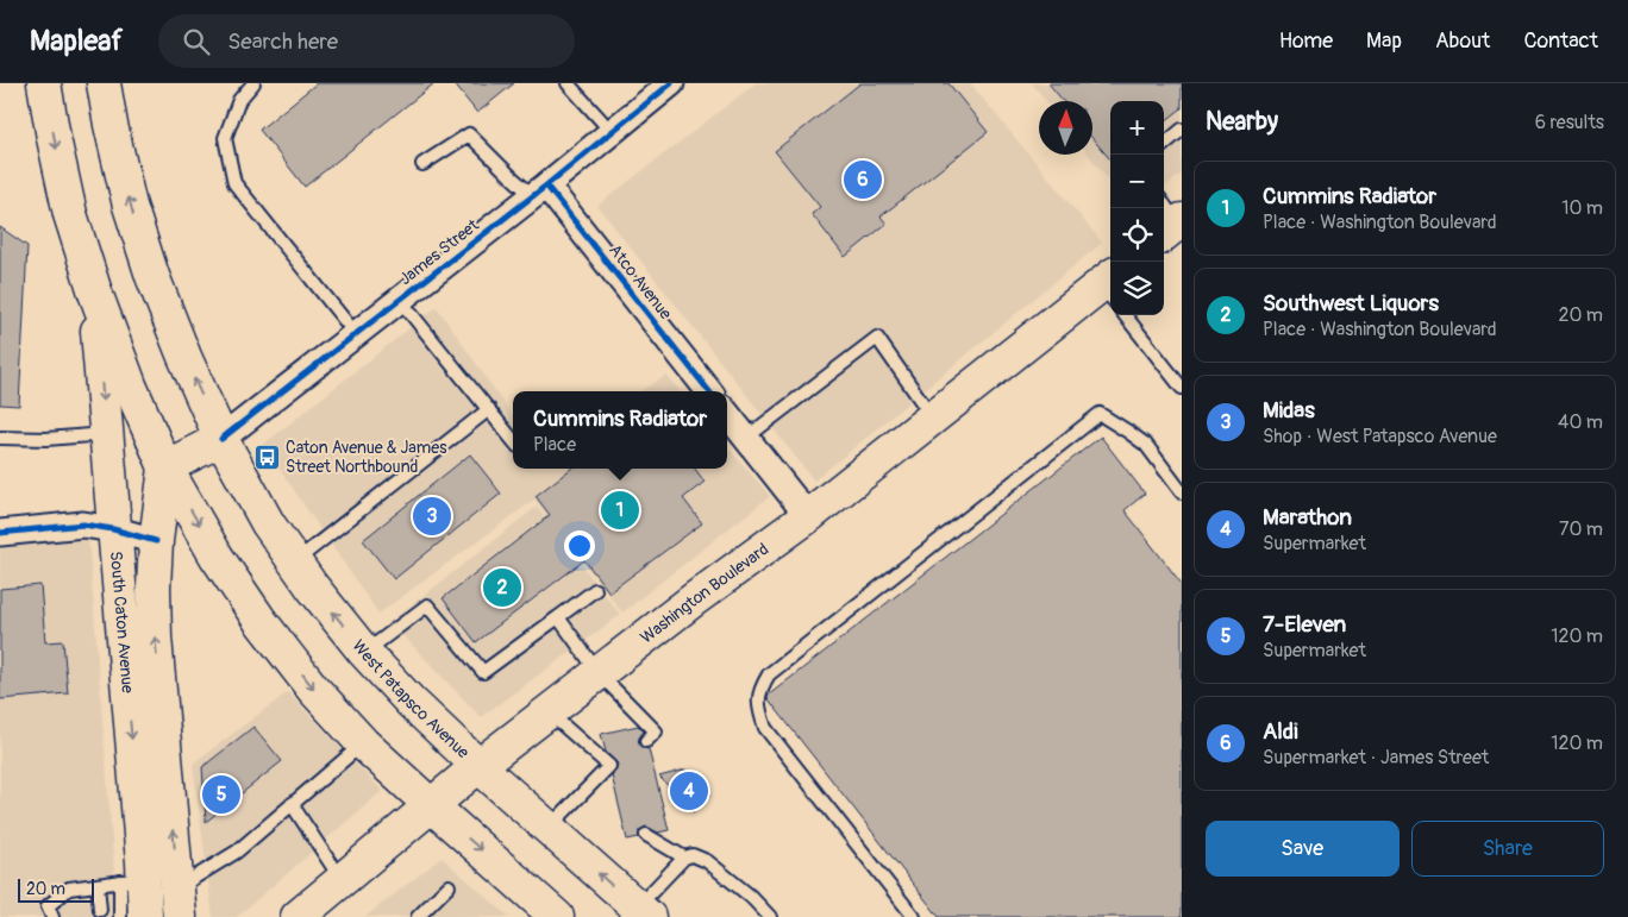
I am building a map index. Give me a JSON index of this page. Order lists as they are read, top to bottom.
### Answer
{
  "streets": {
    "main road": ["Washington Boulevard", "South Caton Avenue", "West Patapsco Avenue"],
    "street": ["James Street", "Atco Avenue"]
  },
  "crossings": [
    ["James Street", "Atco Avenue"],
    ["James Street", "West Patapsco Avenue"],
    ["Washington Boulevard", "West Patapsco Avenue"]
  ],
  "places": {
    "bus stop": ["Caton Avenue & James Street Northbound"]
  },
  "scale_bar": "20 m",
  "north": "top",
  "page": {
    "header": "Mapleaf",
    "search": "Search here",
    "nav": [
      "Home",
      "Map",
      "About",
      "Contact"
    ],
    "heading": ["Nearby", "6 results"],
    "map_buttons": ["+", "−"],
    "pins": [
      "6",
      "1",
      "3",
      "2",
      "4",
      "5"
    ],
    "list": [
      {
        "mark": "1",
        "name": "Cummins Radiator",
        "note": "Place · Washington Boulevard",
        "value": "10 m"
      },
      {
        "mark": "2",
        "name": "Southwest Liquors",
        "note": "Place · Washington Boulevard",
        "value": "20 m"
      },
      {
        "mark": "3",
        "name": "Midas",
        "note": "Shop · West Patapsco Avenue",
        "value": "40 m"
      },
      {
        "mark": "4",
        "name": "Marathon",
        "note": "Supermarket",
        "value": "70 m"
      },
      {
        "mark": "5",
        "name": "7-Eleven",
        "note": "Supermarket",
        "value": "120 m"
      },
      {
        "mark": "6",
        "name": "Aldi",
        "note": "Supermarket · James Street",
        "value": "120 m"
      }
    ],
    "popup": ["Cummins Radiator", "Place"],
    "buttons": ["Save", "Share"],
    "scale": "20 m"
  }
}
